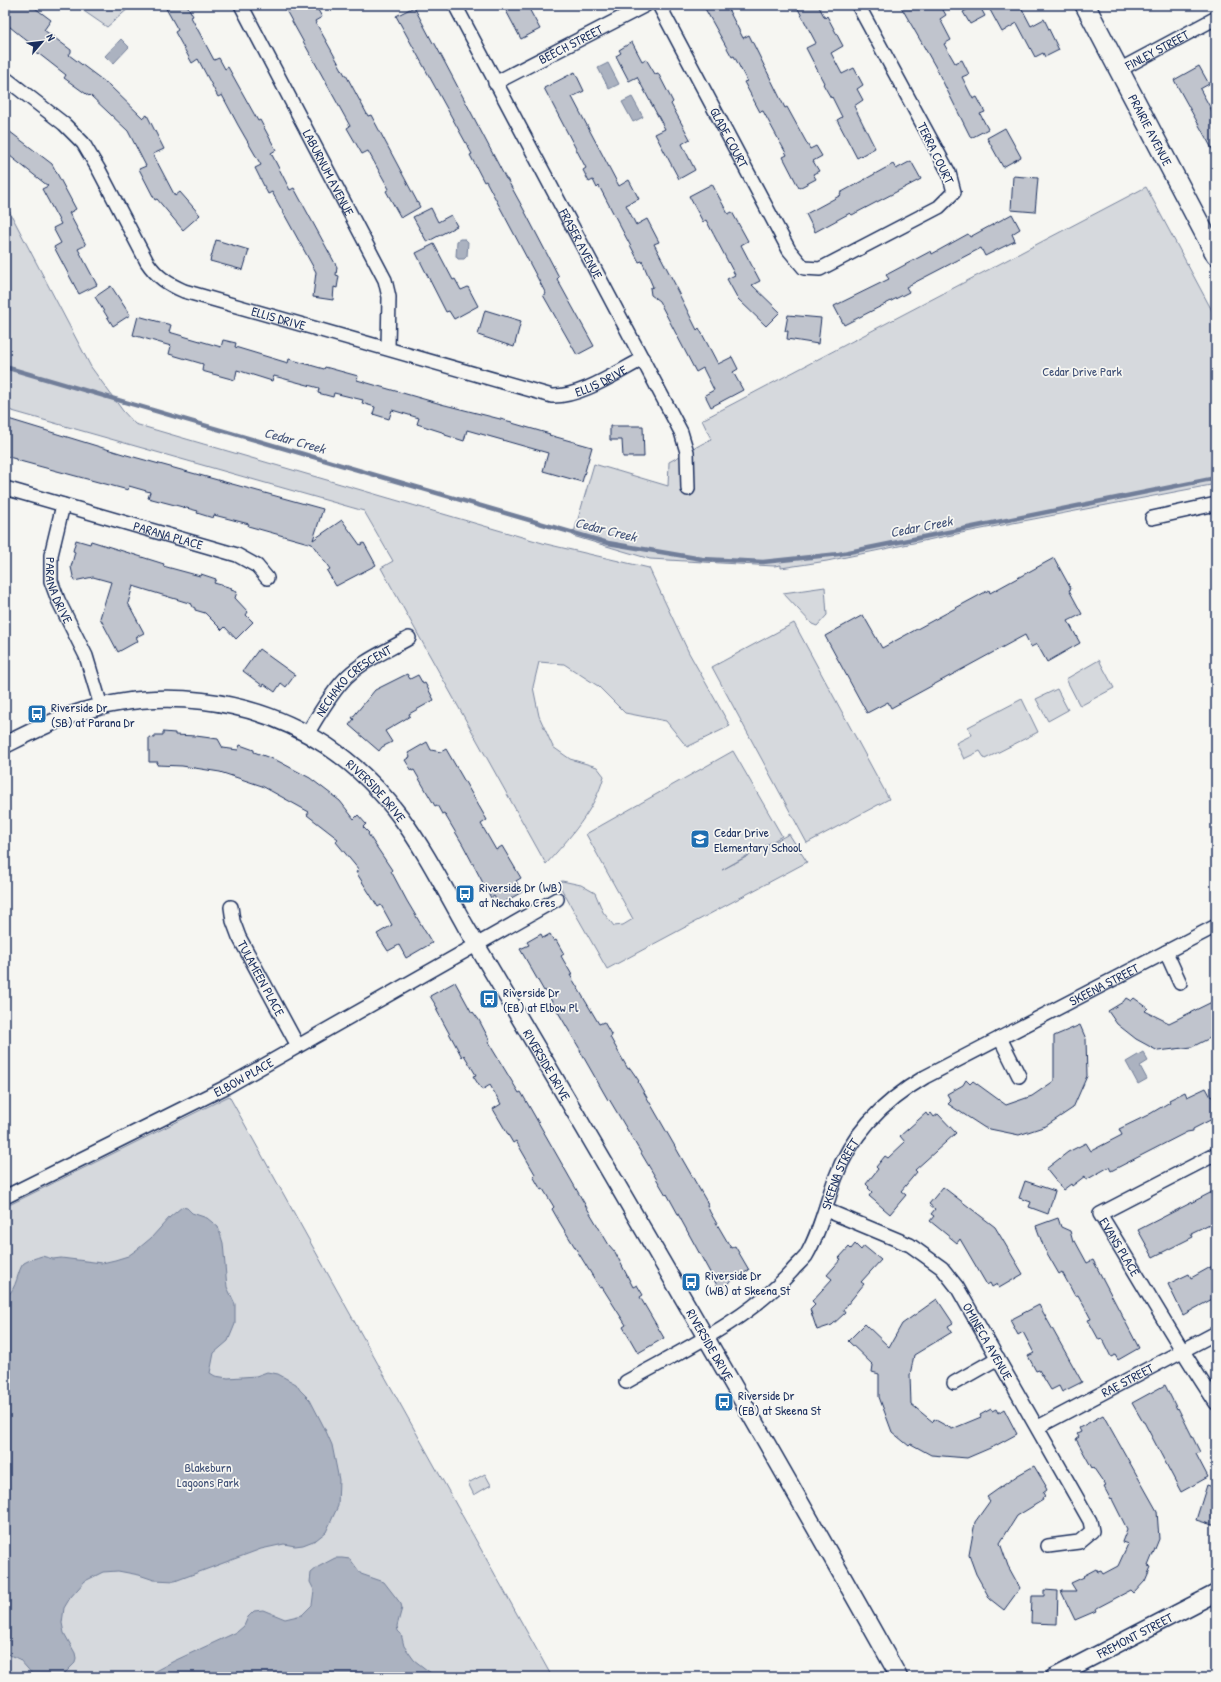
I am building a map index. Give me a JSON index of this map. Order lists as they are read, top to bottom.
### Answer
{
  "streets": {
    "main road": ["PRAIRIE AVENUE"],
    "street": [
      "BEECH STREET",
      "FINLEY STREET",
      "GLADE COURT",
      "TERRA COURT",
      "LABURNUM AVENUE",
      "FRASER AVENUE",
      "ELLIS DRIVE",
      "PARANA PLACE",
      "PARANA DRIVE",
      "NECHAKO CRESCENT",
      "RIVERSIDE DRIVE",
      "TULAMEEN PLACE",
      "SKEENA STREET",
      "ELBOW PLACE",
      "EVANS PLACE",
      "OMINECA AVENUE",
      "RAE STREET",
      "FREMONT STREET"
    ]
  },
  "crossings": [
    ["BEECH STREET", "FRASER AVENUE"],
    ["FINLEY STREET", "PRAIRIE AVENUE"],
    ["GLADE COURT", "TERRA COURT"],
    ["LABURNUM AVENUE", "ELLIS DRIVE"],
    ["FRASER AVENUE", "ELLIS DRIVE"],
    ["PARANA PLACE", "PARANA DRIVE"],
    ["PARANA DRIVE", "RIVERSIDE DRIVE"],
    ["NECHAKO CRESCENT", "RIVERSIDE DRIVE"],
    ["RIVERSIDE DRIVE", "SKEENA STREET"],
    ["RIVERSIDE DRIVE", "ELBOW PLACE"],
    ["TULAMEEN PLACE", "ELBOW PLACE"],
    ["SKEENA STREET", "OMINECA AVENUE"],
    ["EVANS PLACE", "RAE STREET"],
    ["OMINECA AVENUE", "RAE STREET"]
  ],
  "water": ["Cedar Creek"],
  "parks": ["Cedar Drive Park", "Blakeburn Lagoons Park"],
  "places": {
    "bus stop": [
      "Riverside Dr (SB) at Parana Dr",
      "Riverside Dr (WB) at Nechako Cres",
      "Riverside Dr (EB) at Elbow Pl",
      "Riverside Dr (WB) at Skeena St",
      "Riverside Dr (EB) at Skeena St"
    ],
    "school or university": ["Cedar Drive Elementary School"]
  },
  "north": "top right"
}
